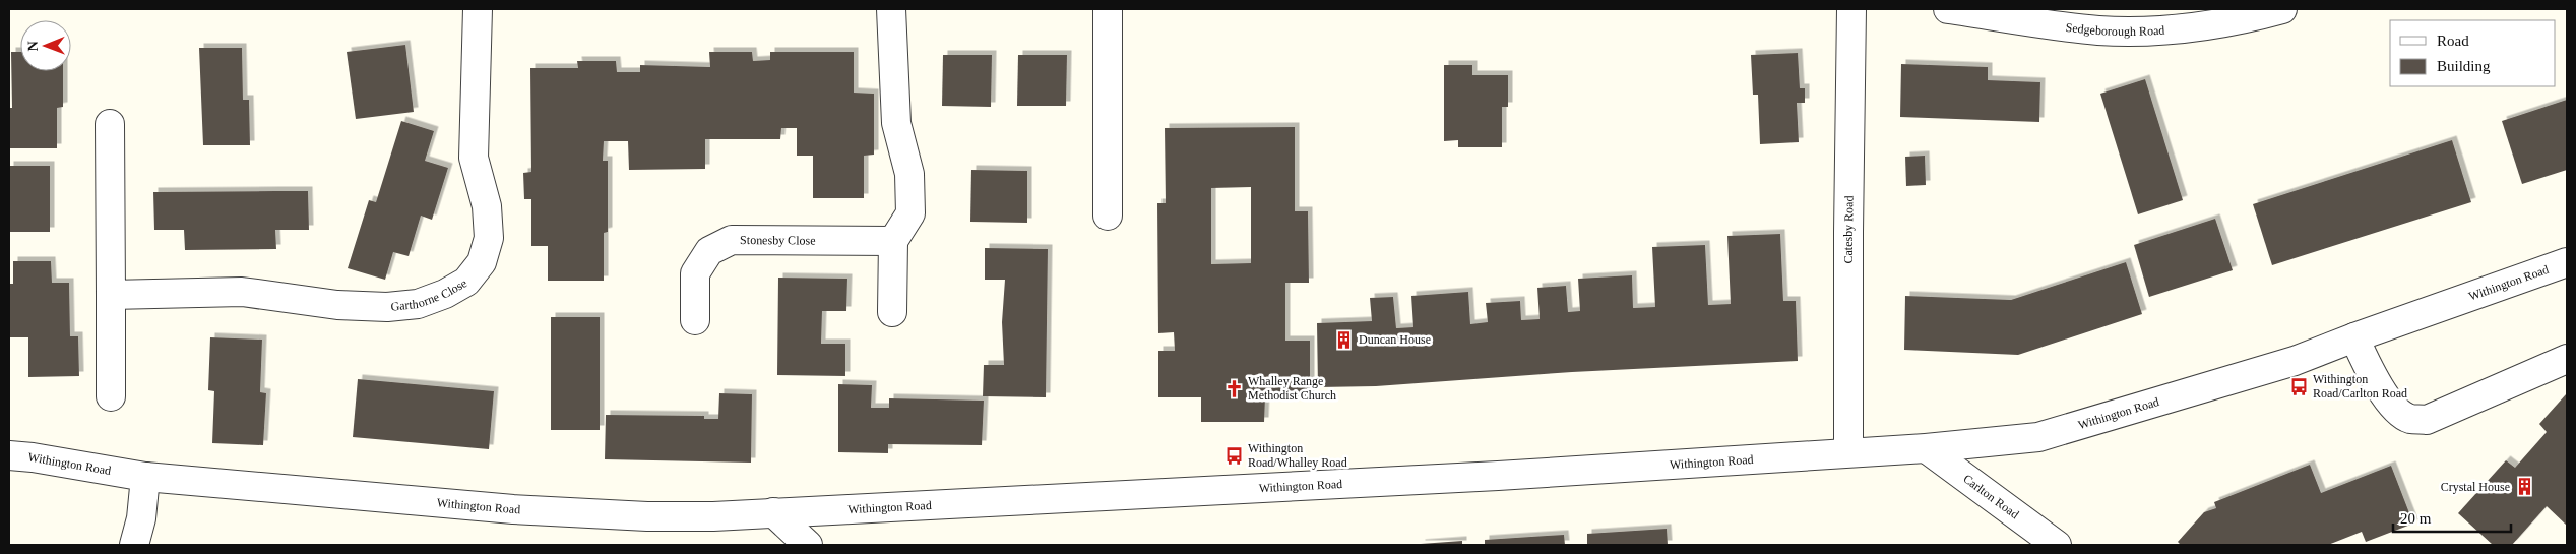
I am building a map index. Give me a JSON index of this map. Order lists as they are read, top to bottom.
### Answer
{
  "streets": {
    "street": [
      "Sedgeborough Road",
      "Catesby Road",
      "Stonesby Close",
      "Withington Road",
      "Garthorne Close",
      "Carlton Road"
    ]
  },
  "crossings": [
    ["Catesby Road", "Withington Road"],
    ["Withington Road", "Carlton Road"]
  ],
  "places": {
    "building": ["Duncan House", "Crystal House"],
    "bus stop": ["Withington Road/Carlton Road", "Withington Road/Whalley Road"],
    "church": ["Whalley Range Methodist Church"]
  },
  "legend": ["Road", "Building"],
  "scale_bar": "20 m",
  "north": "left"
}
